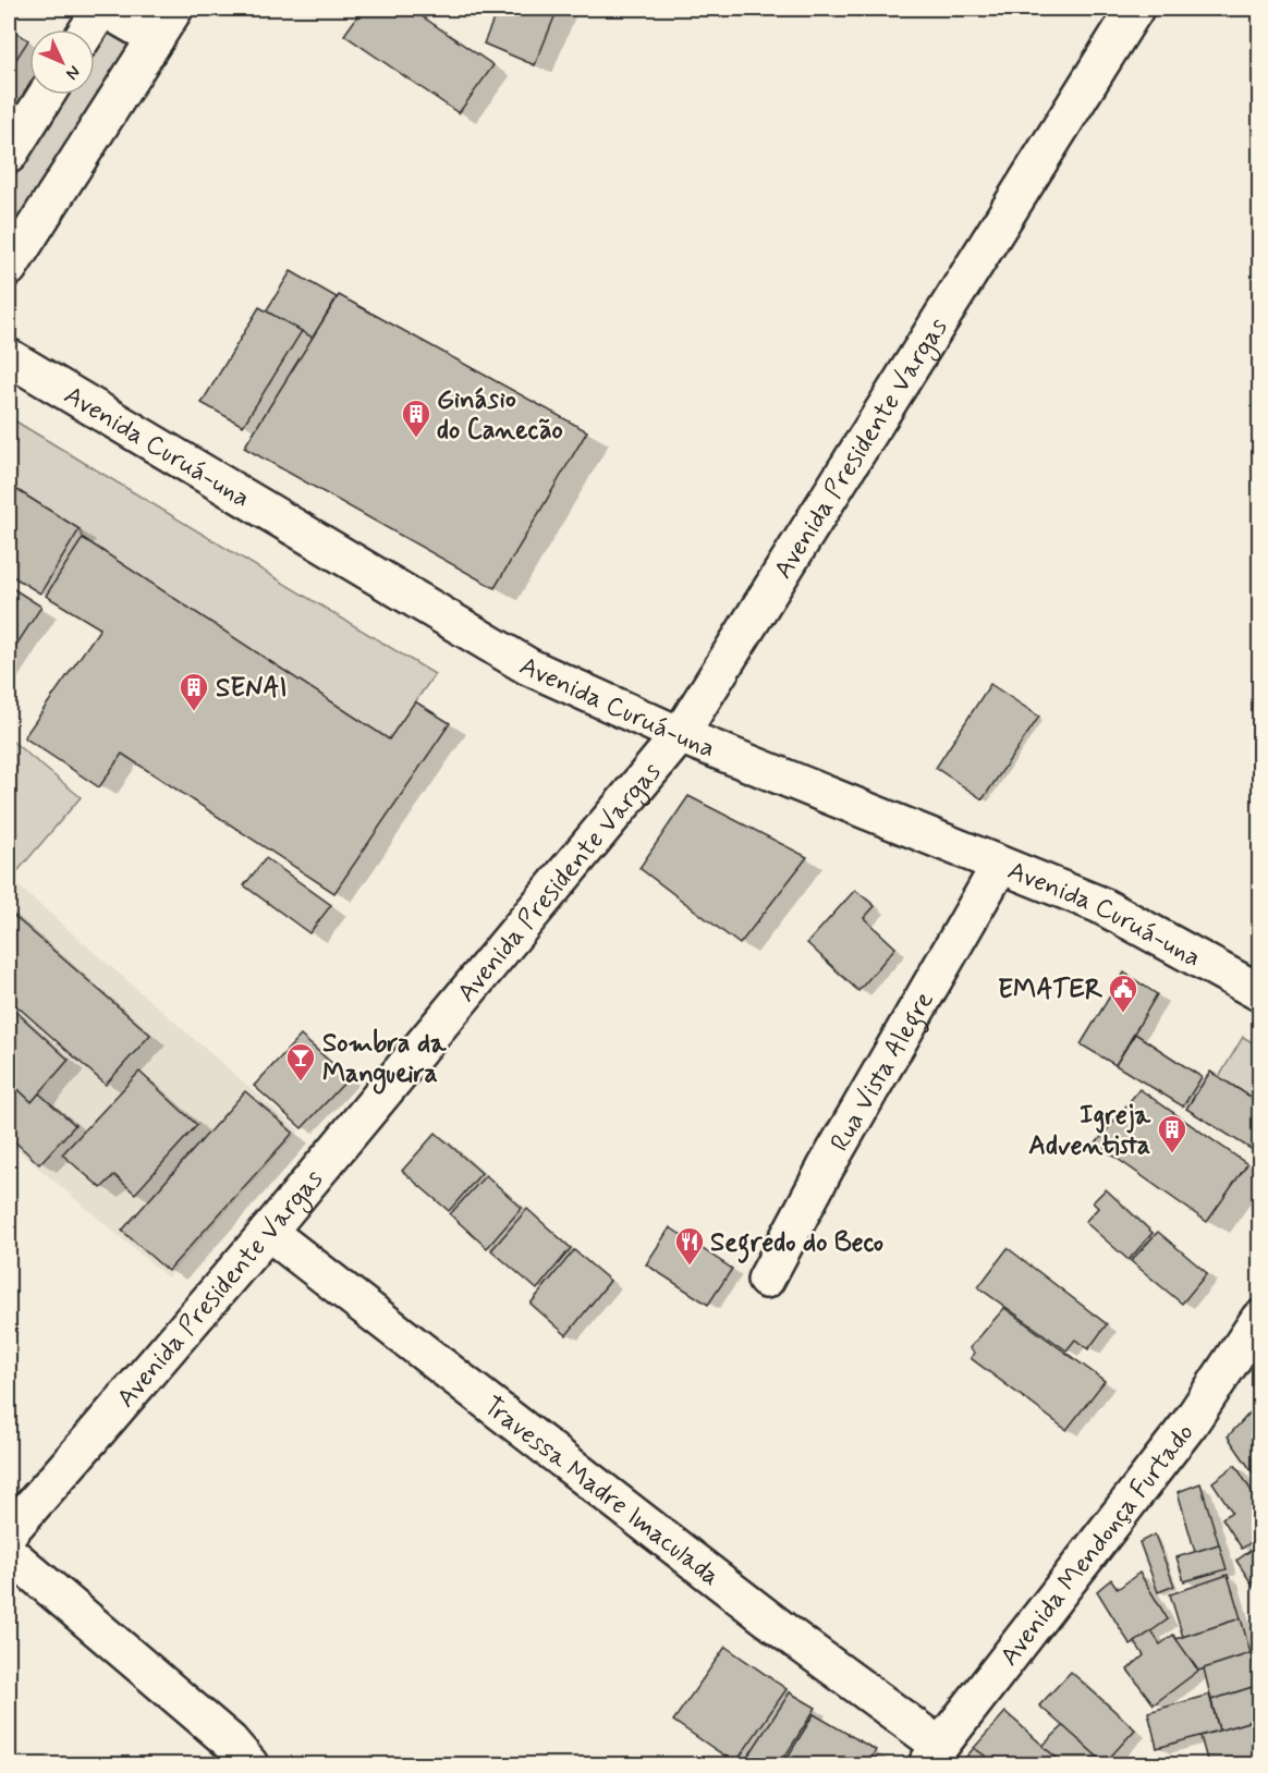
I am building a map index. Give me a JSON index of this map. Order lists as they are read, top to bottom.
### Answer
{
  "streets": {
    "street": [
      "Avenida Curuá-una",
      "Avenida Presidente Vargas",
      "Rua Vista Alegre",
      "Travessa Madre Imaculada",
      "Avenida Mendonça Furtado"
    ]
  },
  "crossings": [
    ["Avenida Curuá-una", "Avenida Presidente Vargas"],
    ["Avenida Curuá-una", "Rua Vista Alegre"],
    ["Avenida Presidente Vargas", "Travessa Madre Imaculada"],
    ["Travessa Madre Imaculada", "Avenida Mendonça Furtado"]
  ],
  "places": {
    "building": ["Ginásio do Canecão", "SENAI", "Igreja Adventista"],
    "public building": ["EMATER"],
    "bar": ["Sombra da Mangueira"],
    "restaurant": ["Segredo do Beco"]
  },
  "north": "bottom right"
}
